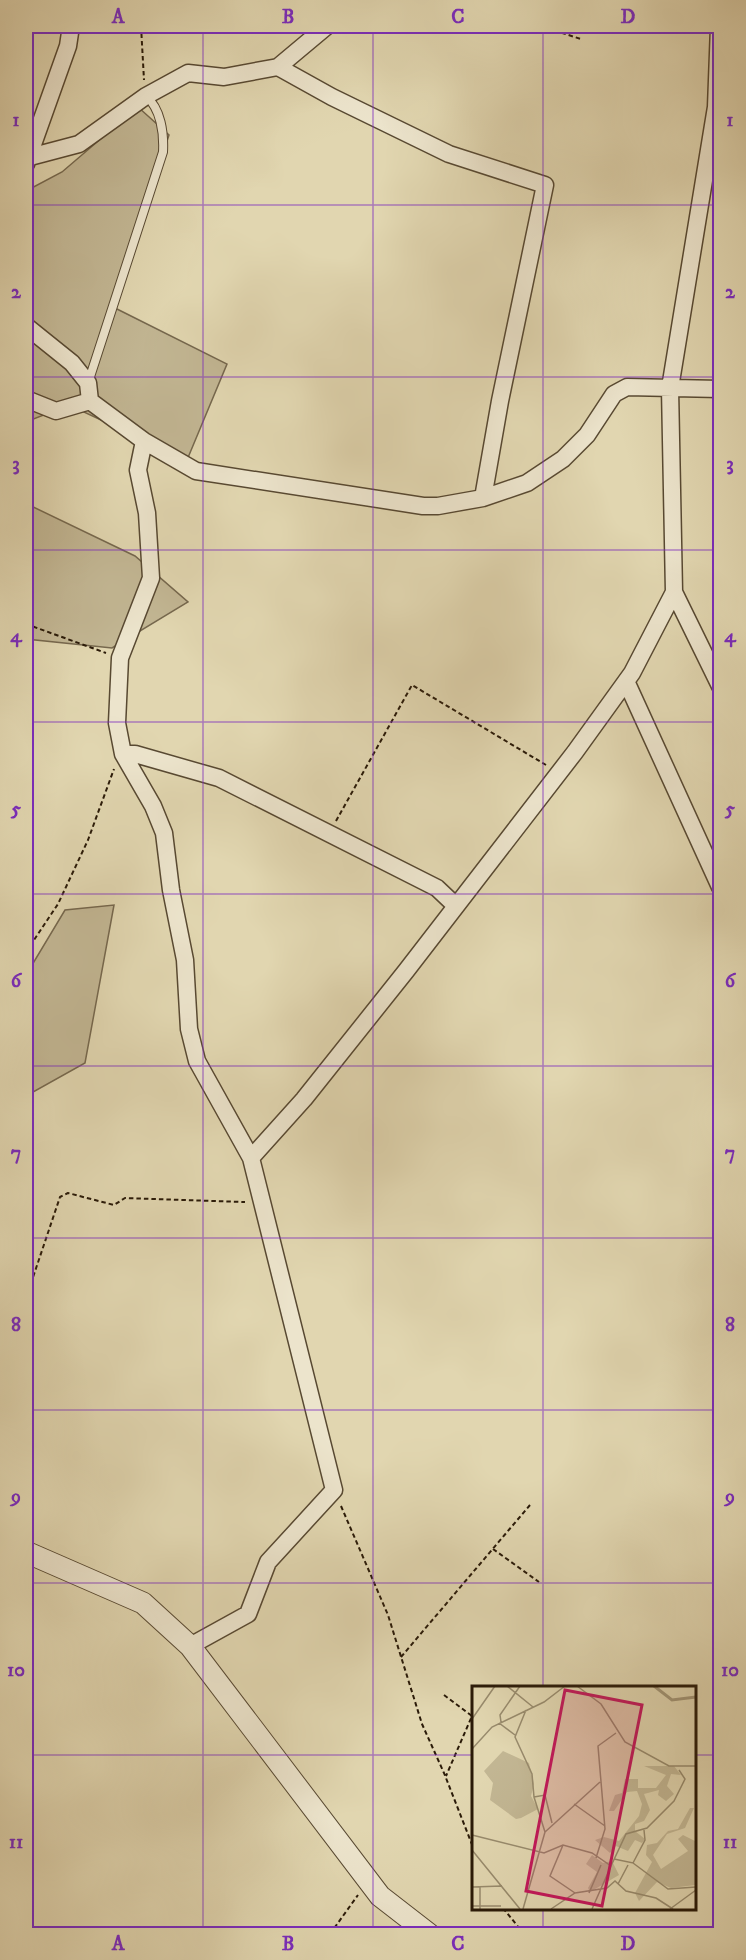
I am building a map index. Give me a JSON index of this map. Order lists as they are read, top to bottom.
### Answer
{
  "grid": {
    "columns": [
      "A",
      "B",
      "C",
      "D"
    ],
    "rows": [
      "1",
      "2",
      "3",
      "4",
      "5",
      "6",
      "7",
      "8",
      "9",
      "10",
      "11"
    ]
  }
}
